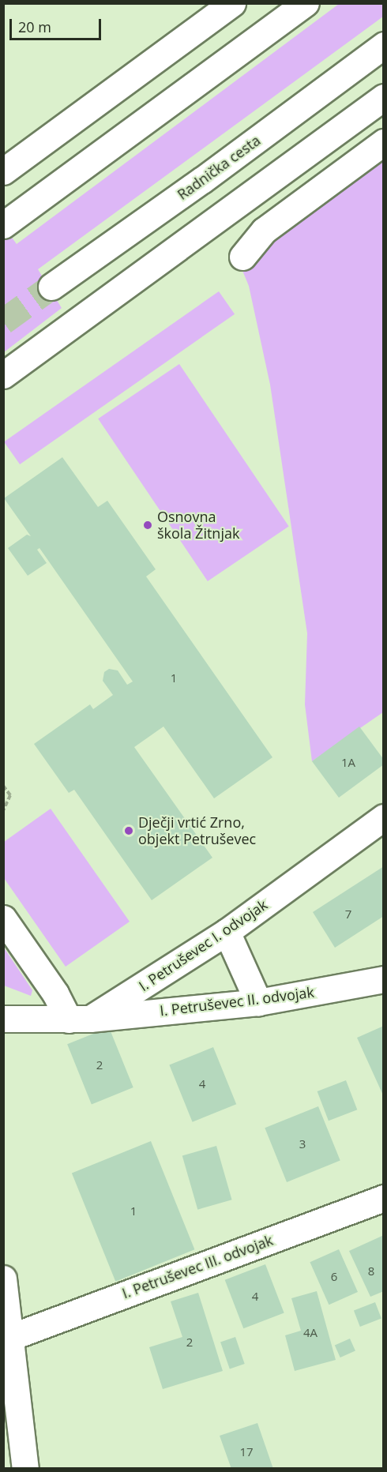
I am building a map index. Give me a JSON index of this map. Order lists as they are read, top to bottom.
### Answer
{
  "streets": {
    "main road": [
      "Radnička cesta",
      "I. Petruševec I. odvojak",
      "I. Petruševec II. odvojak",
      "I. Petruševec III. odvojak"
    ]
  },
  "crossings": [
    ["I. Petruševec I. odvojak", "I. Petruševec II. odvojak"]
  ],
  "places": ["Osnovna škola Žitnjak", "Dječji vrtić Zrno, objekt Petruševec"],
  "house_numbers": [
    "1",
    "1A",
    "7",
    "2",
    "4",
    "3",
    "1",
    "8",
    "6",
    "4",
    "4A",
    "2",
    "17"
  ],
  "scale_bar": "20 m"
}
